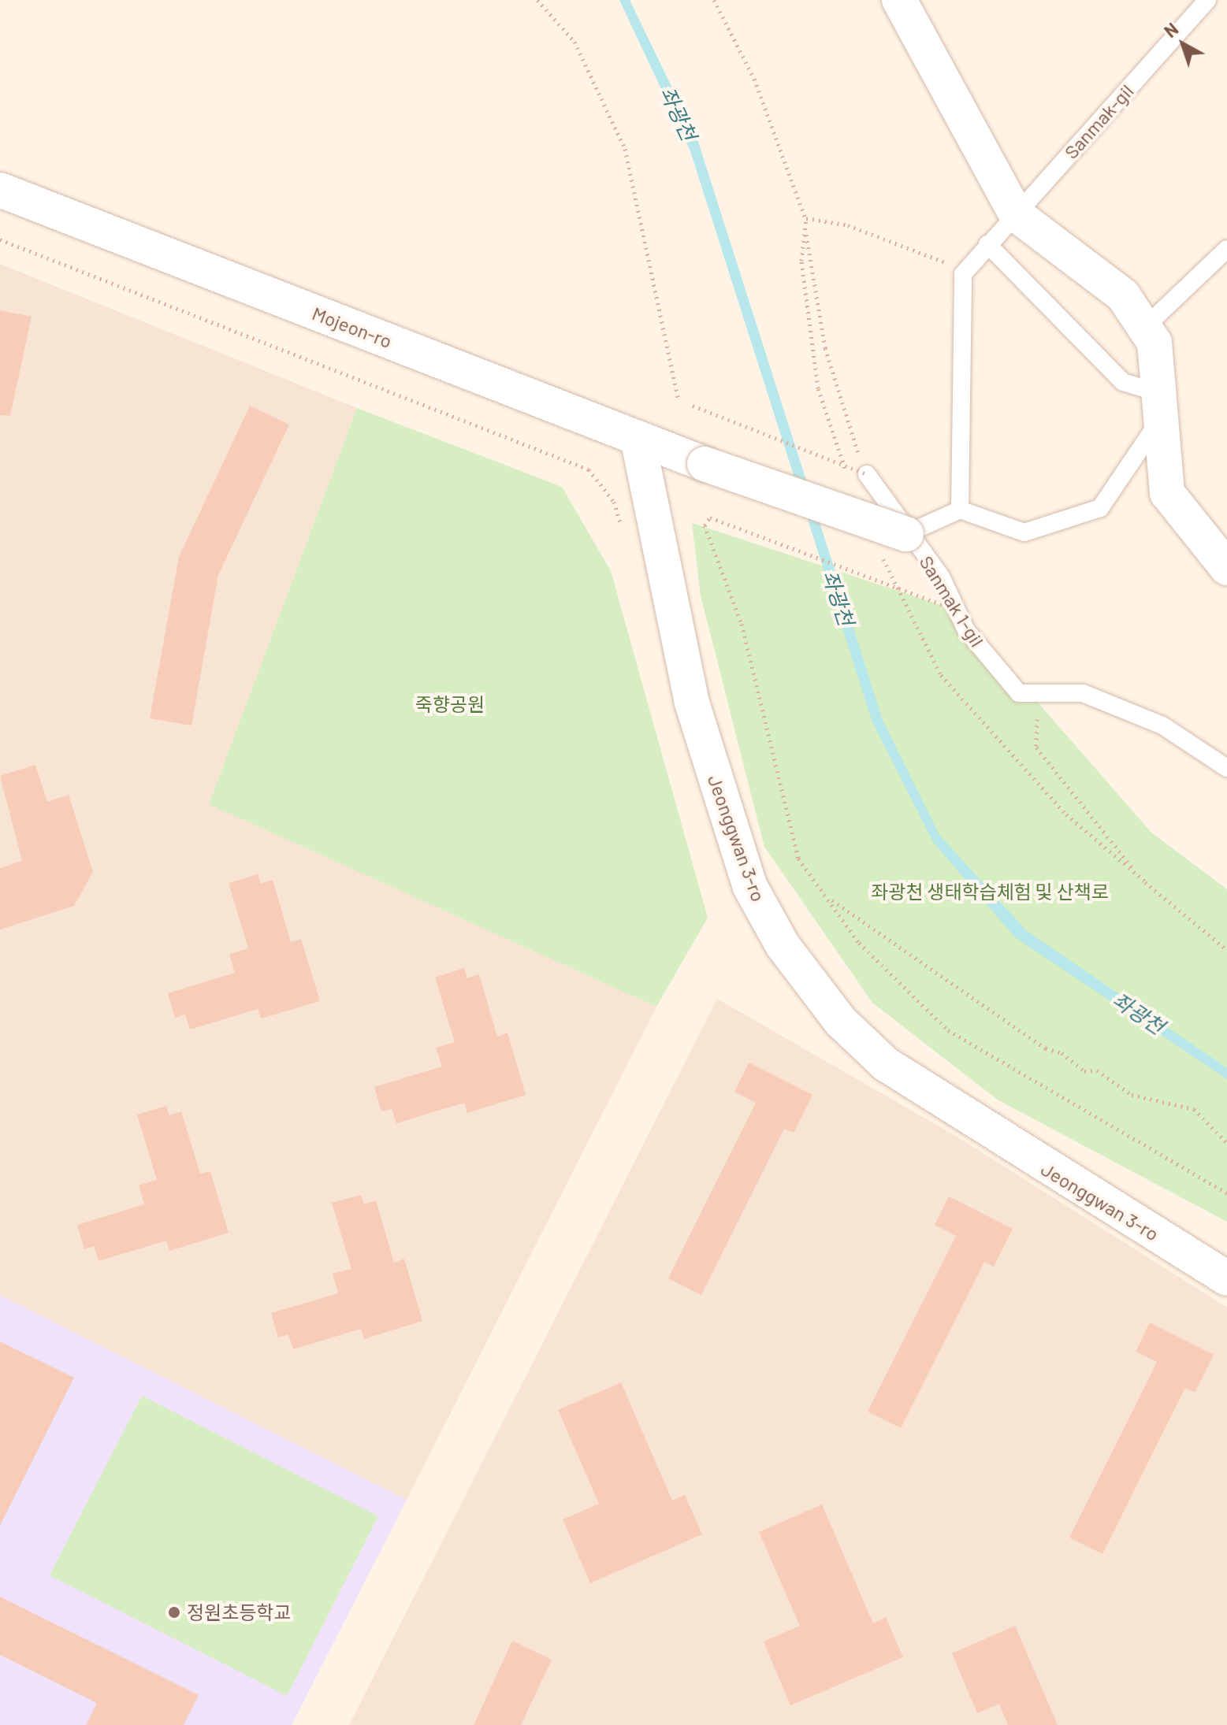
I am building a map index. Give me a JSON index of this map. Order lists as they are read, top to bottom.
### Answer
{
  "streets": {
    "street": ["Mojeon-ro", "Jeonggwan 3-ro"],
    "lane": ["Sanmak-gil", "Sanmak 1-gil"]
  },
  "crossings": [
    ["Mojeon-ro", "Sanmak 1-gil"],
    ["Mojeon-ro", "Jeonggwan 3-ro"]
  ],
  "water": ["좌광천"],
  "parks": ["죽향공원", "좌광천 생태학습체험 및 산책로"],
  "places": ["정원초등학교"],
  "north": "top left"
}
